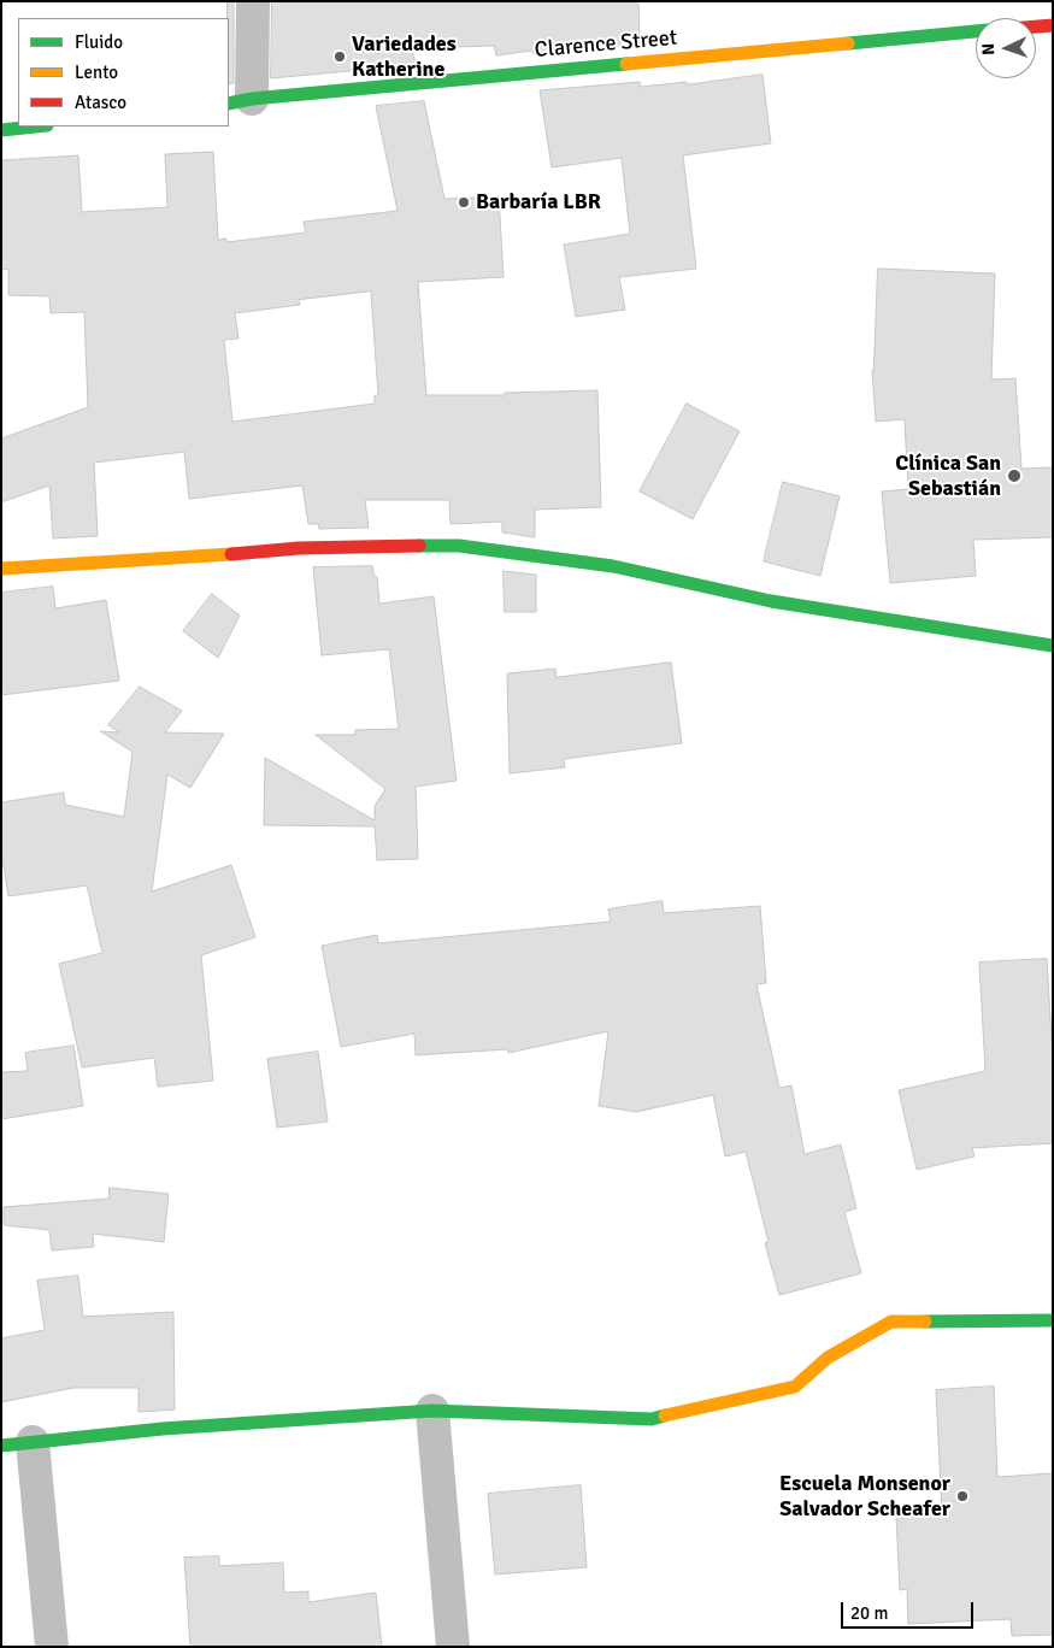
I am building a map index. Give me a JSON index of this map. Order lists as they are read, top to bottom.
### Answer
{
  "streets": {
    "street": ["Clarence Street"]
  },
  "places": [
    "Variedades Katherine",
    "Barbaría LBR",
    "Clínica San Sebastián",
    "Escuela Monsenor Salvador Scheafer"
  ],
  "legend": ["Fluido", "Lento", "Atasco"],
  "scale_bar": "20 m",
  "north": "left"
}
